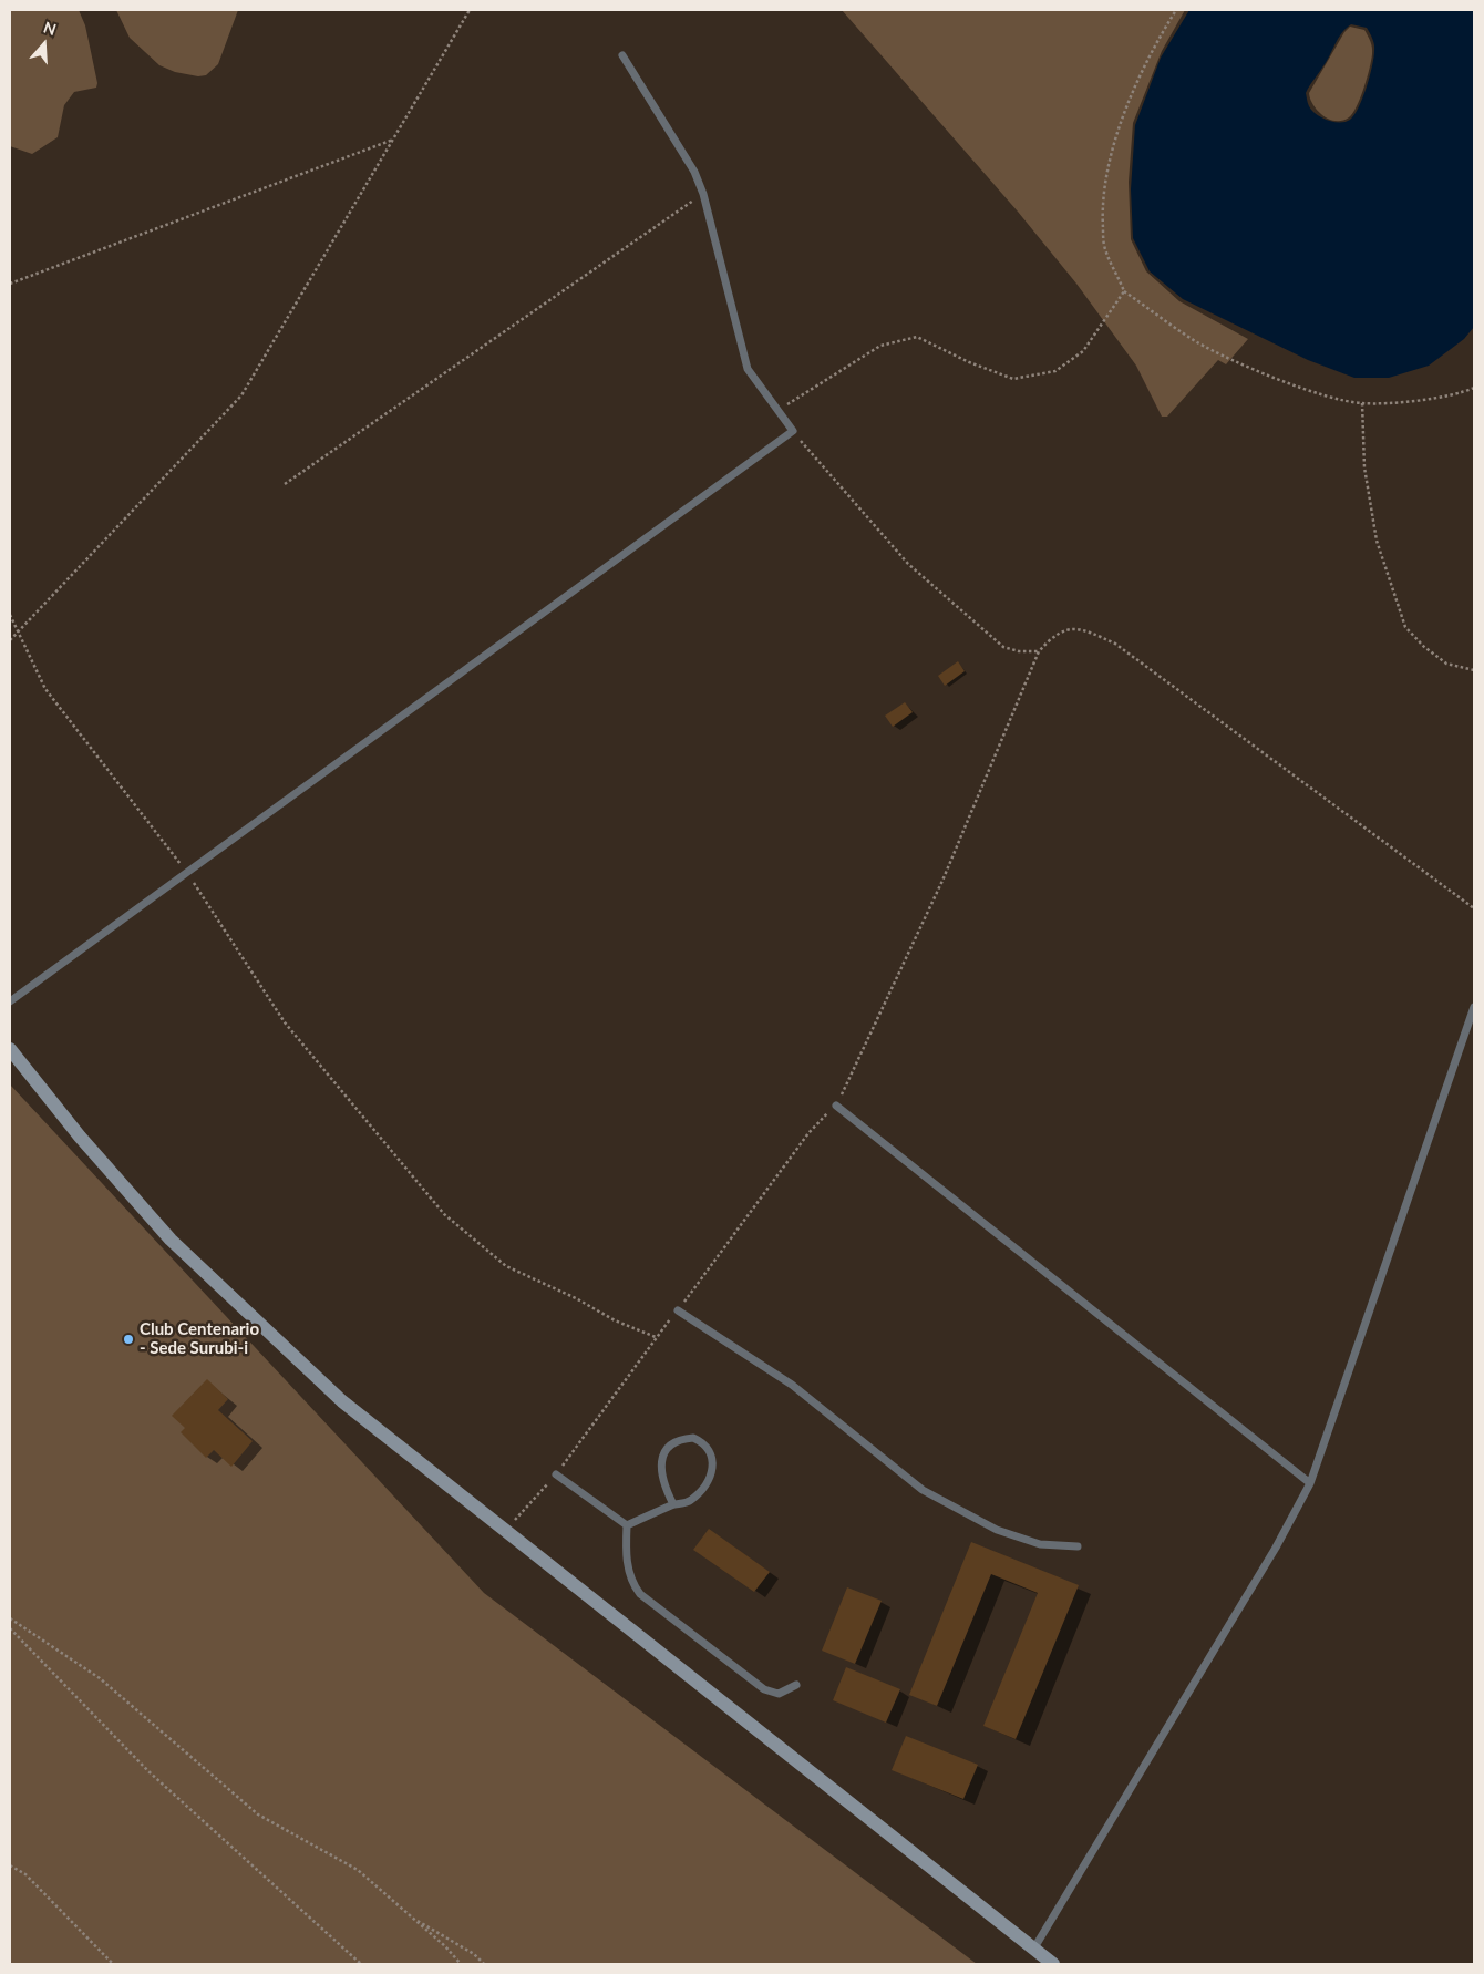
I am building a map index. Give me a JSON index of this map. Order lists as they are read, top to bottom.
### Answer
{
  "places": ["Club Centenario - Sede Surubi-i"],
  "north": "top"
}
